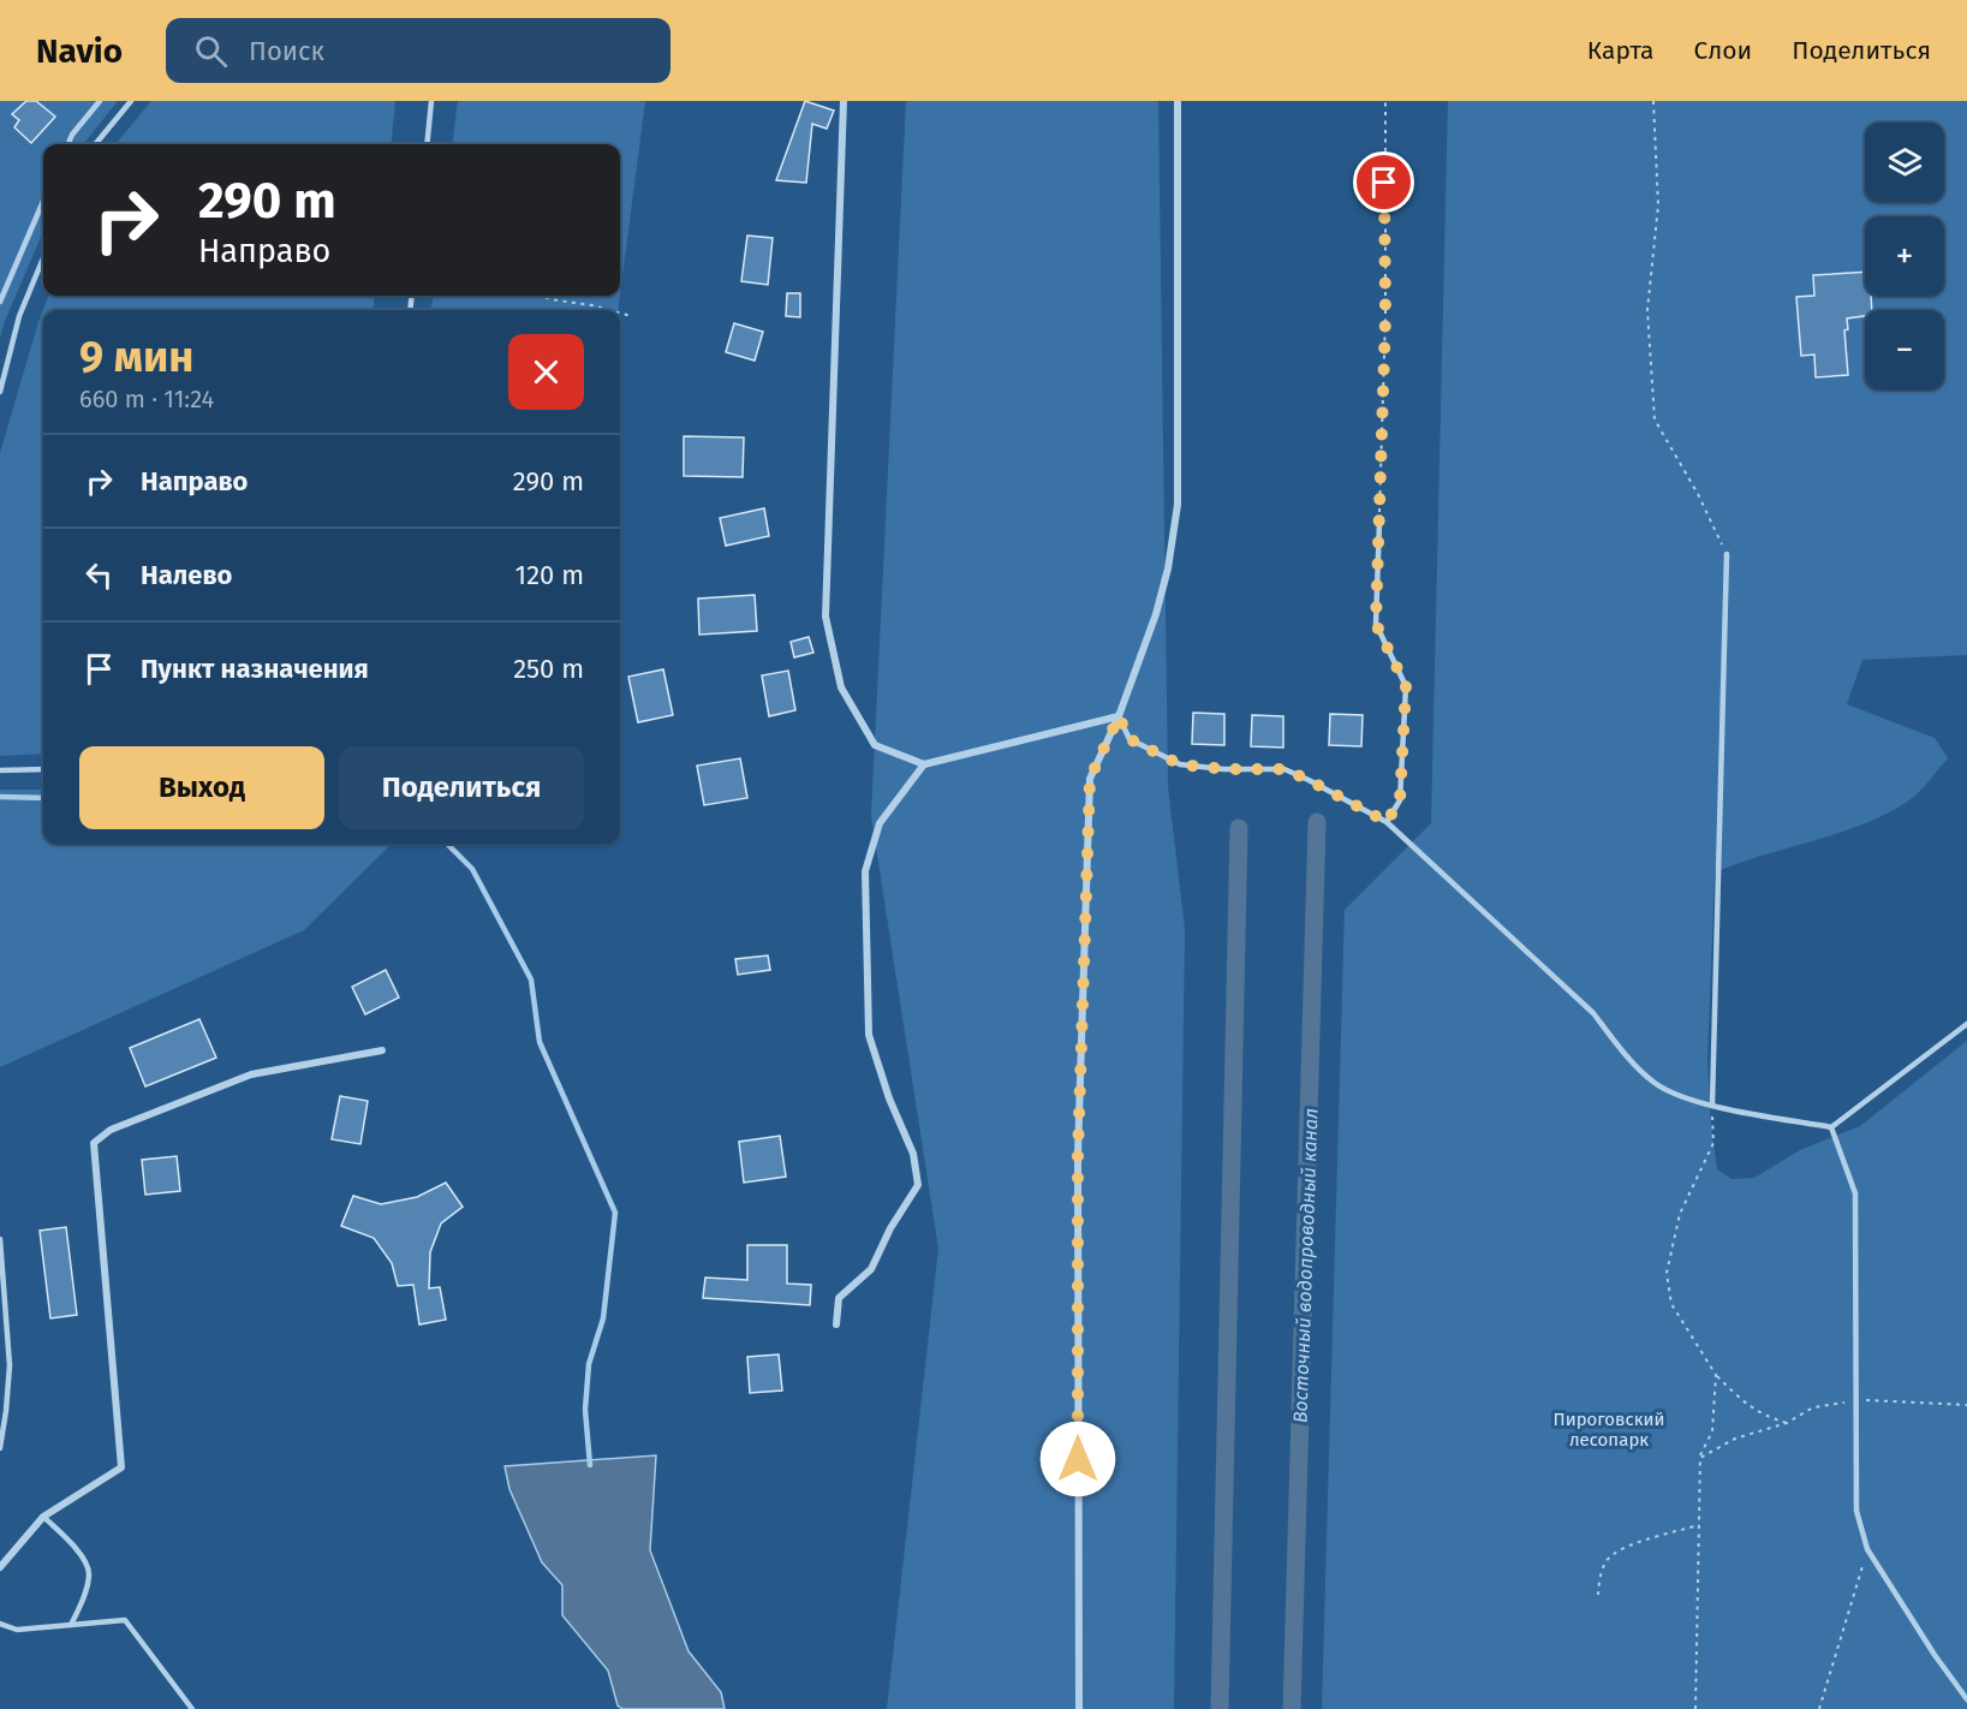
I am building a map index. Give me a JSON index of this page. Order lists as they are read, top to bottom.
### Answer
{
  "water": ["Восточный водопроводный канал"],
  "parks": ["Пироговский лесопарк"],
  "page": {
    "header": "Navio",
    "search": "Поиск",
    "nav": ["Карта", "Слои", "Поделиться"],
    "map_buttons": ["+", "−"],
    "turn": ["290 m", "Направо"],
    "heading": ["9 мин", "660 m · 11:24"],
    "list": [
      {
        "name": "Направо",
        "value": "290 m"
      },
      {
        "name": "Налево",
        "value": "120 m"
      },
      {
        "name": "Пункт назначения",
        "value": "250 m"
      }
    ],
    "buttons": ["Выход", "Поделиться"]
  }
}
